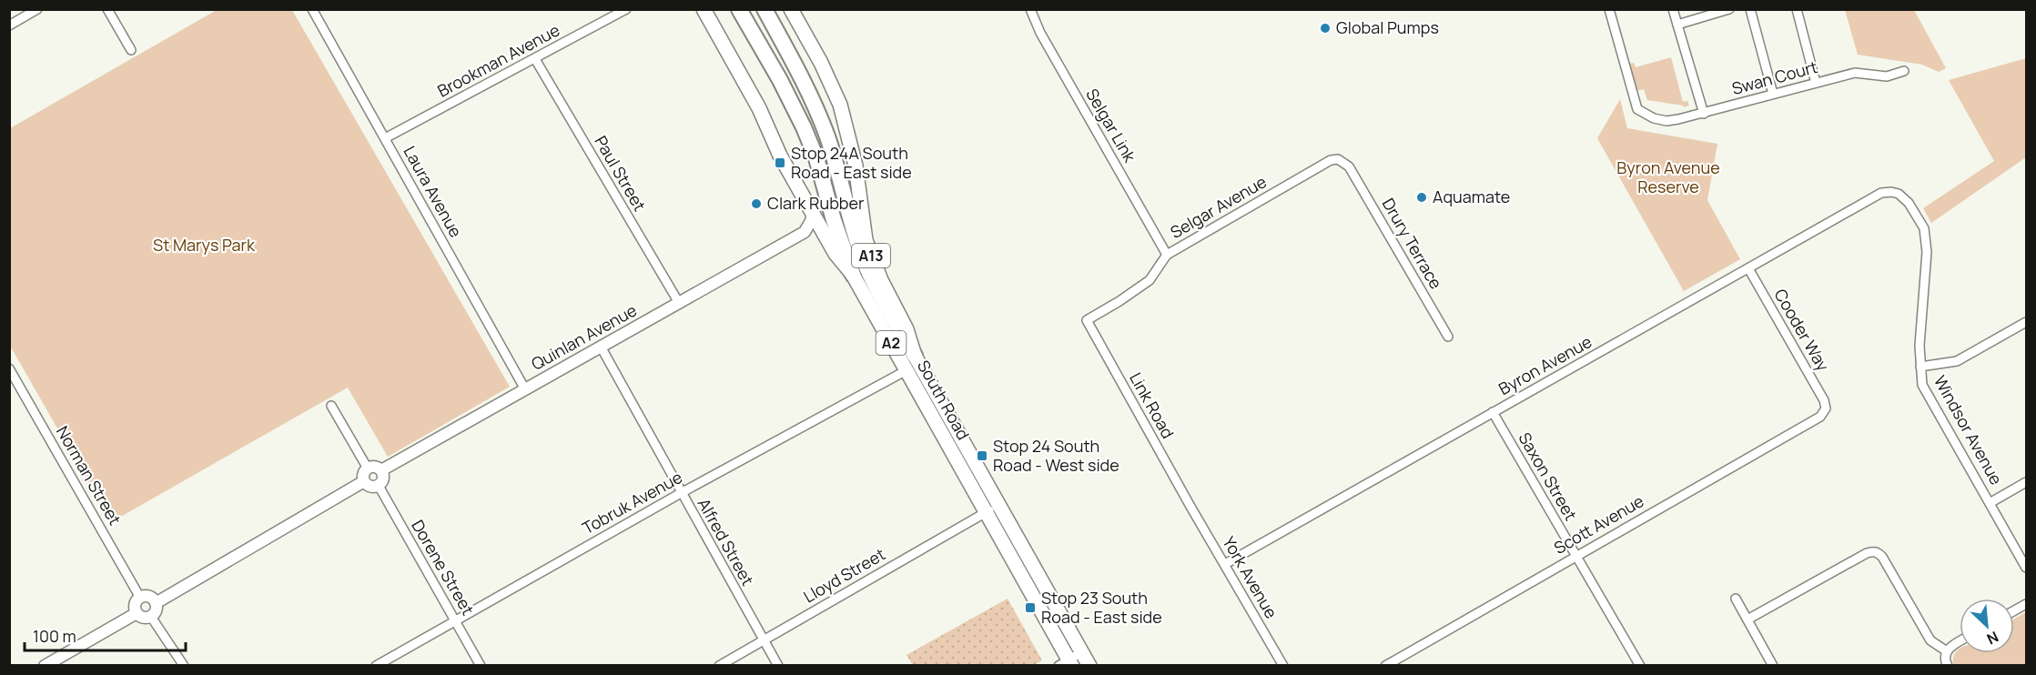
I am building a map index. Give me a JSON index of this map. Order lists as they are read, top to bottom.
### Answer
{
  "streets": {
    "highway": ["A13", "A2", "South Road"],
    "street": [
      "Brookman Avenue",
      "Swan Court",
      "Selgar Link",
      "Paul Street",
      "Laura Avenue",
      "Selgar Avenue",
      "Drury Terrace",
      "Cooder Way",
      "Quinlan Avenue",
      "Byron Avenue",
      "Link Road",
      "Windsor Avenue",
      "Norman Street",
      "Saxon Street",
      "Tobruk Avenue",
      "Scott Avenue",
      "Alfred Street",
      "Dorene Street",
      "Lloyd Street",
      "York Avenue"
    ]
  },
  "crossings": [
    ["Brookman Avenue", "Paul Street"],
    ["Brookman Avenue", "Laura Avenue"],
    ["Selgar Link", "Selgar Avenue"],
    ["Paul Street", "Quinlan Avenue"],
    ["Laura Avenue", "Quinlan Avenue"],
    ["Selgar Avenue", "Drury Terrace"],
    ["Selgar Avenue", "Link Road"],
    ["Cooder Way", "Byron Avenue"],
    ["Cooder Way", "Scott Avenue"],
    ["Quinlan Avenue", "Alfred Street"],
    ["Quinlan Avenue", "Dorene Street"],
    ["Byron Avenue", "Windsor Avenue"],
    ["Byron Avenue", "Saxon Street"],
    ["Byron Avenue", "York Avenue"],
    ["South Road", "Tobruk Avenue"],
    ["South Road", "Lloyd Street"],
    ["Link Road", "York Avenue"],
    ["Saxon Street", "Scott Avenue"],
    ["Tobruk Avenue", "Alfred Street"],
    ["Tobruk Avenue", "Dorene Street"],
    ["Alfred Street", "Lloyd Street"]
  ],
  "parks": ["Byron Avenue Reserve", "St Marys Park"],
  "places": {
    "other": ["Global Pumps", "Aquamate", "Clark Rubber"],
    "transit": ["Stop 24A South Road - East side", "Stop 24 South Road - West side", "Stop 23 South Road - East side"]
  },
  "scale_bar": "100 m",
  "north": "bottom right"
}
